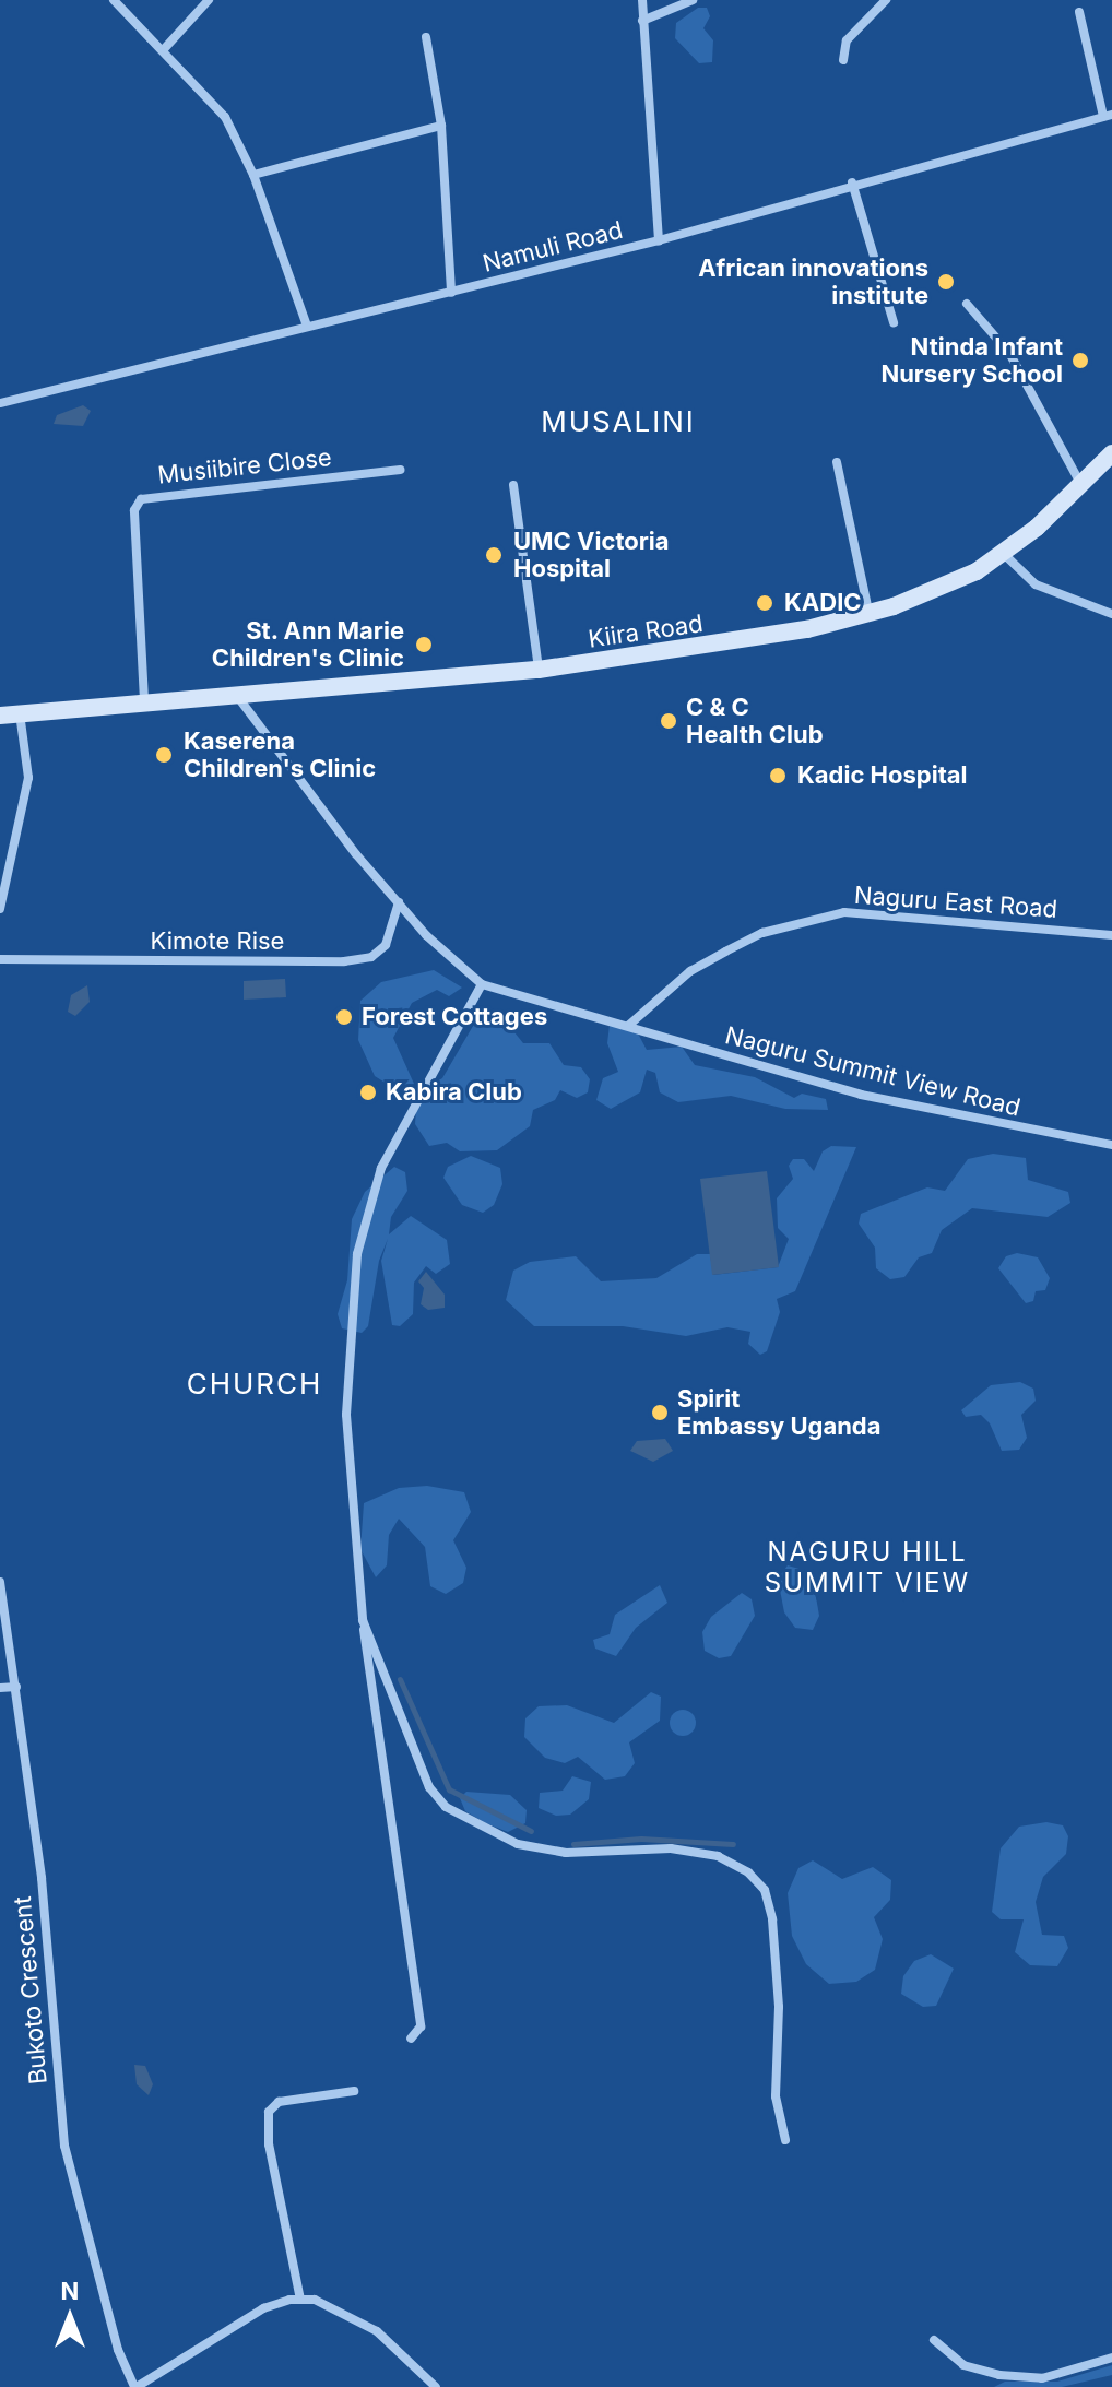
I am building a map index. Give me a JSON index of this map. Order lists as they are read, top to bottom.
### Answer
{
  "streets": {
    "main road": ["Kiira Road"],
    "street": [
      "Namuli Road",
      "Musiibire Close",
      "Naguru East Road",
      "Kimote Rise",
      "Naguru Summit View Road",
      "Bukoto Crescent"
    ]
  },
  "crossings": [
    ["Musiibire Close", "Kiira Road"],
    ["Naguru East Road", "Naguru Summit View Road"]
  ],
  "districts": ["MUSALINI", "CHURCH", "NAGURU HILL SUMMIT VIEW"],
  "places": [
    "African innovations institute",
    "Ntinda Infant Nursery School",
    "UMC Victoria Hospital",
    "KADIC",
    "St. Ann Marie Children's Clinic",
    "C & C Health Club",
    "Kaserena Children's Clinic",
    "Kadic Hospital",
    "Forest Cottages",
    "Kabira Club",
    "Spirit Embassy Uganda"
  ],
  "north": "top"
}
